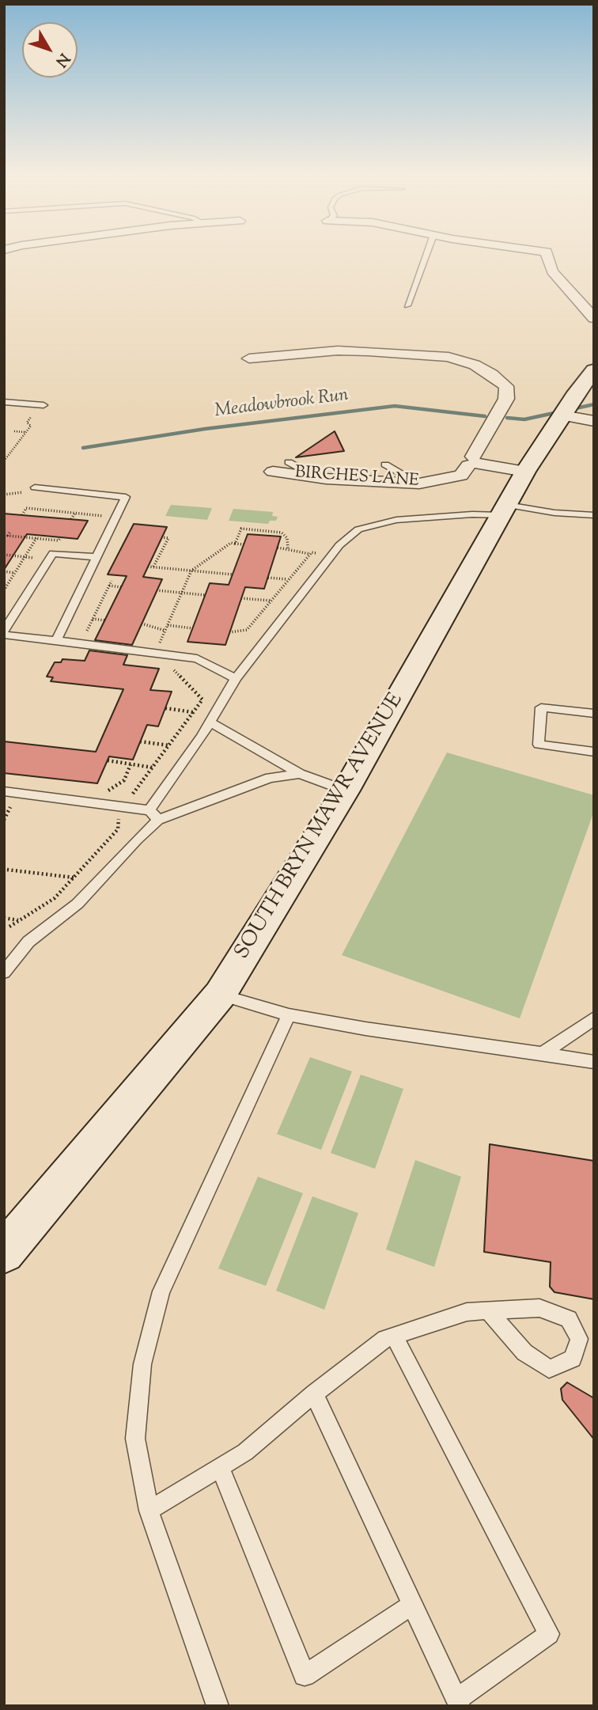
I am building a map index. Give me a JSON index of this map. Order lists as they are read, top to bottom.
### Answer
{
  "streets": {
    "main road": ["SOUTH BRYN MAWR AVENUE"],
    "street": ["BIRCHES LANE"]
  },
  "water": ["Meadowbrook Run"],
  "north": "bottom right"
}
